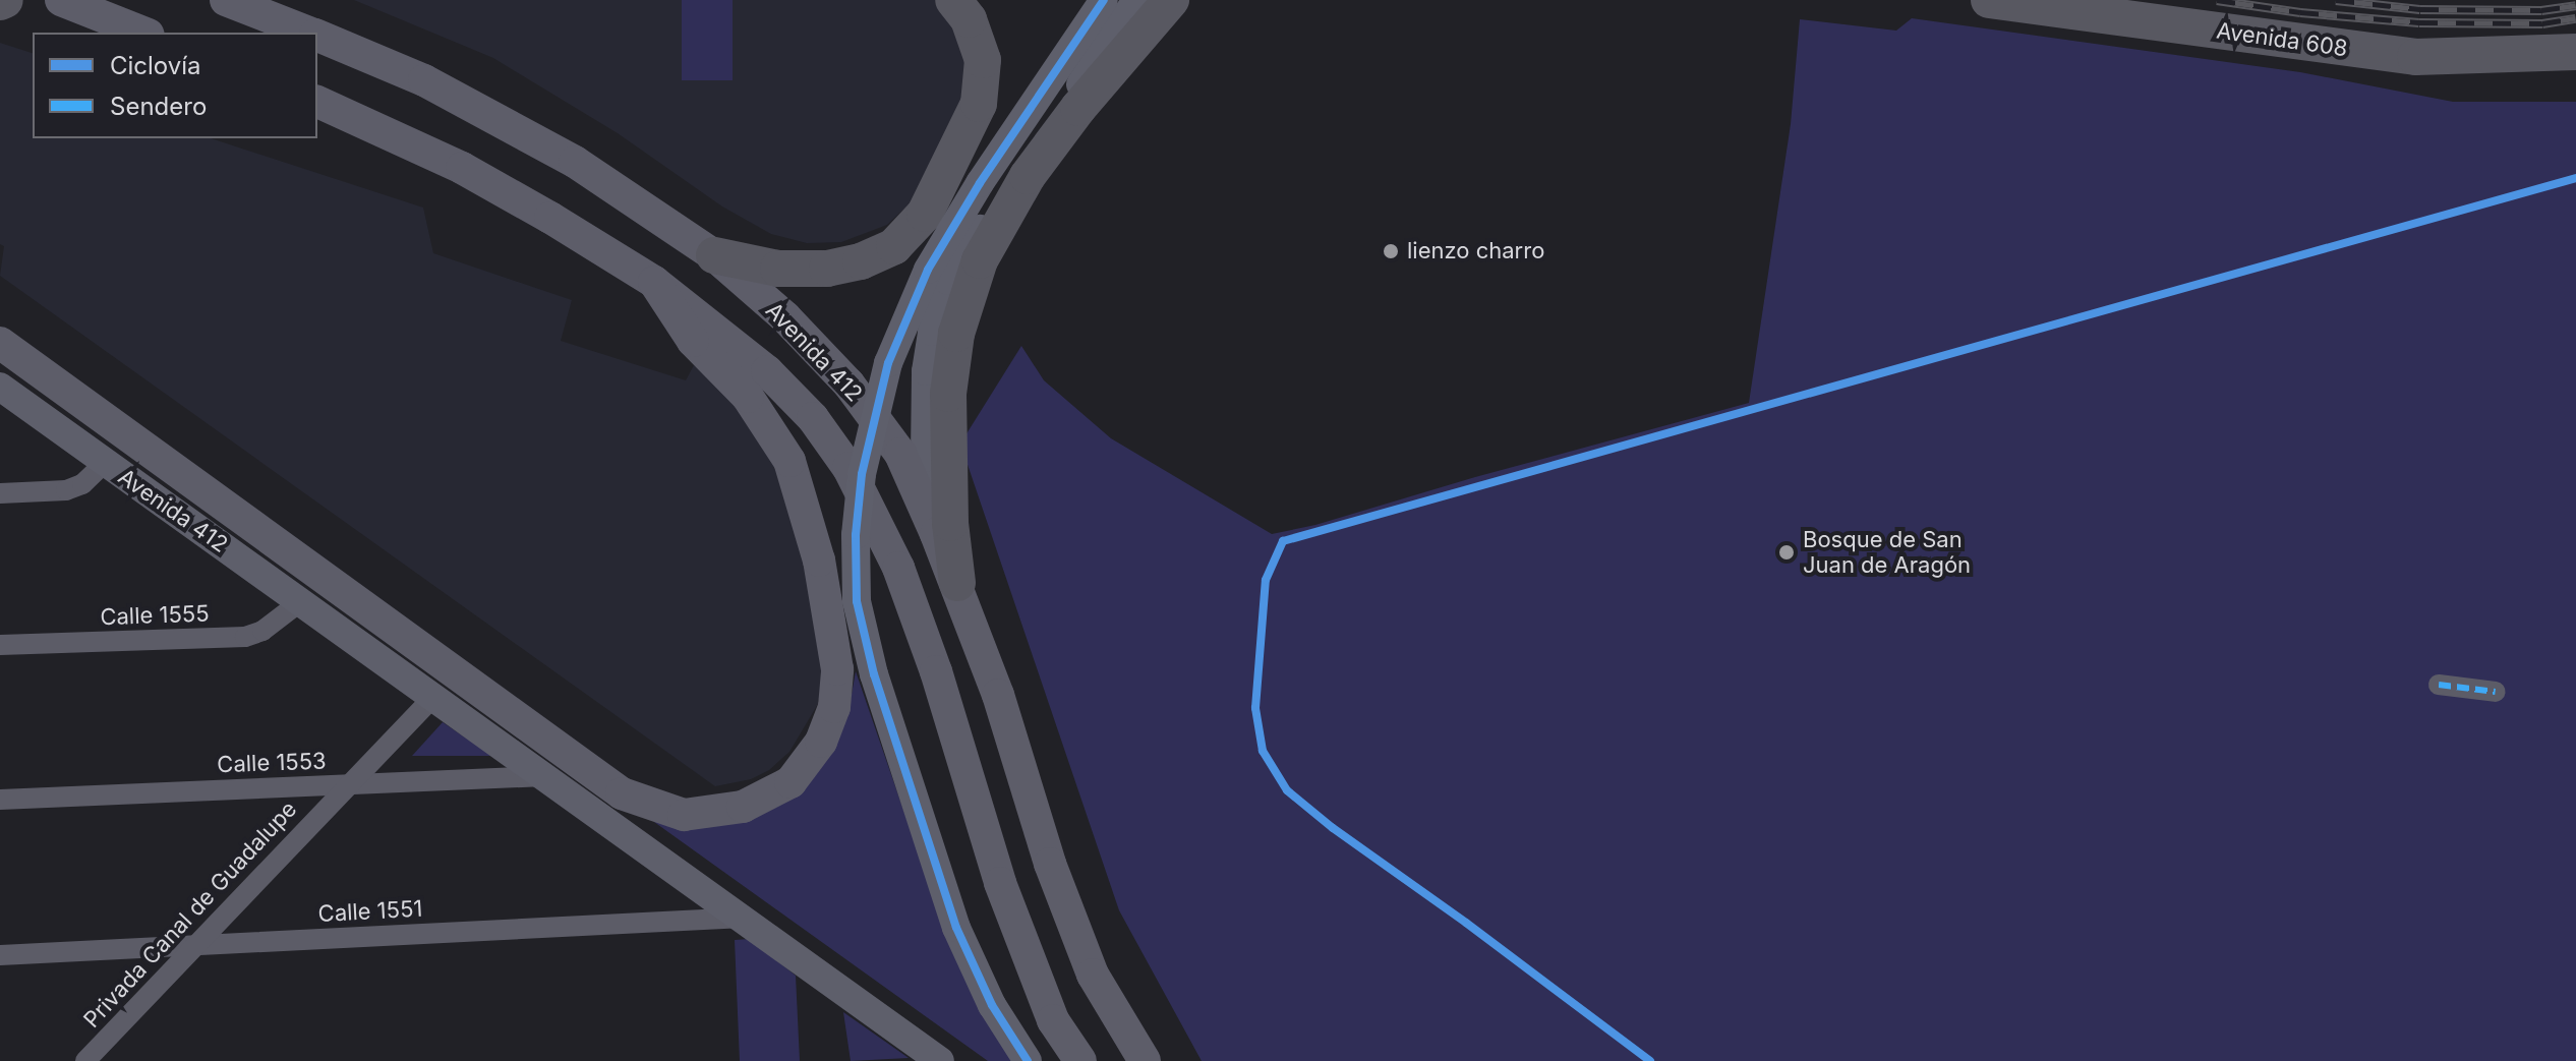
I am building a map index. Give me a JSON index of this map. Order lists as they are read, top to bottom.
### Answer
{
  "streets": {
    "highway": ["Avenida 608"],
    "main road": ["Avenida 412"],
    "street": [
      "Calle 1555",
      "Calle 1553",
      "Calle 1551",
      "Privada Canal de Guadalupe"
    ]
  },
  "crossings": [
    ["Avenida 412", "Calle 1555"],
    ["Avenida 412", "Calle 1553"],
    ["Avenida 412", "Calle 1551"],
    ["Avenida 412", "Privada Canal de Guadalupe"],
    ["Calle 1553", "Privada Canal de Guadalupe"],
    ["Calle 1551", "Privada Canal de Guadalupe"]
  ],
  "places": ["lienzo charro", "Bosque de San Juan de Aragón"],
  "legend": ["Ciclovía", "Sendero"]
}
